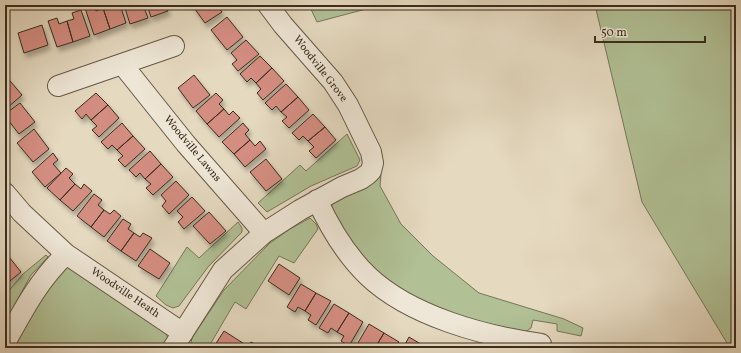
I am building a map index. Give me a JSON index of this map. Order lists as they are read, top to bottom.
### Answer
{
  "streets": {
    "street": ["Woodville Grove", "Woodville Lawns", "Woodville Heath"]
  },
  "crossings": [
    ["Woodville Grove", "Woodville Lawns"],
    ["Woodville Grove", "Woodville Heath"]
  ],
  "scale_bar": "50 m"
}
